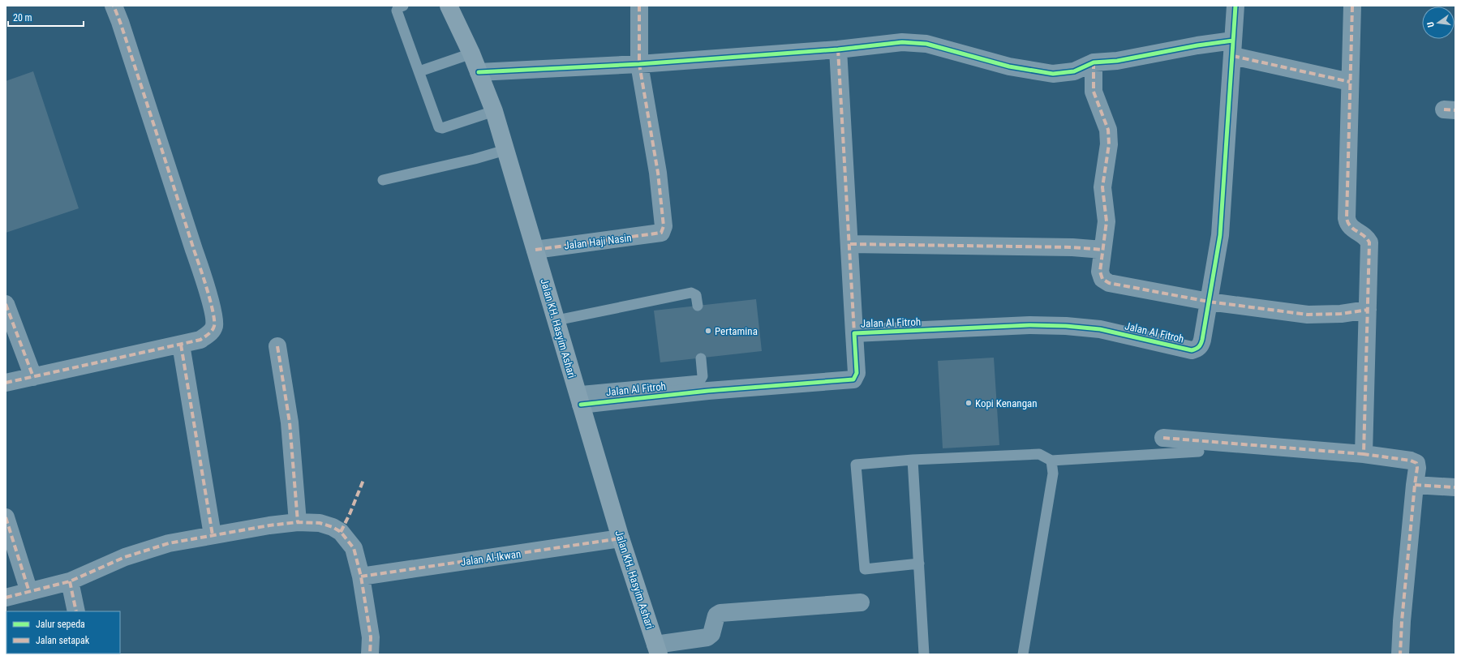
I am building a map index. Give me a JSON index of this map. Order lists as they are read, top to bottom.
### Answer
{
  "streets": {
    "main road": ["Jalan KH. Hasyim Ashari"],
    "street": ["Jalan Haji Nasin", "Jalan Al Fitroh", "Jalan Al-Ikwan"]
  },
  "crossings": [
    ["Jalan Haji Nasin", "Jalan KH. Hasyim Ashari"],
    ["Jalan Al Fitroh", "Jalan KH. Hasyim Ashari"],
    ["Jalan KH. Hasyim Ashari", "Jalan Al-Ikwan"]
  ],
  "places": ["Pertamina", "Kopi Kenangan"],
  "legend": ["Jalur sepeda", "Jalan setapak"],
  "scale_bar": "20 m",
  "north": "left"
}
